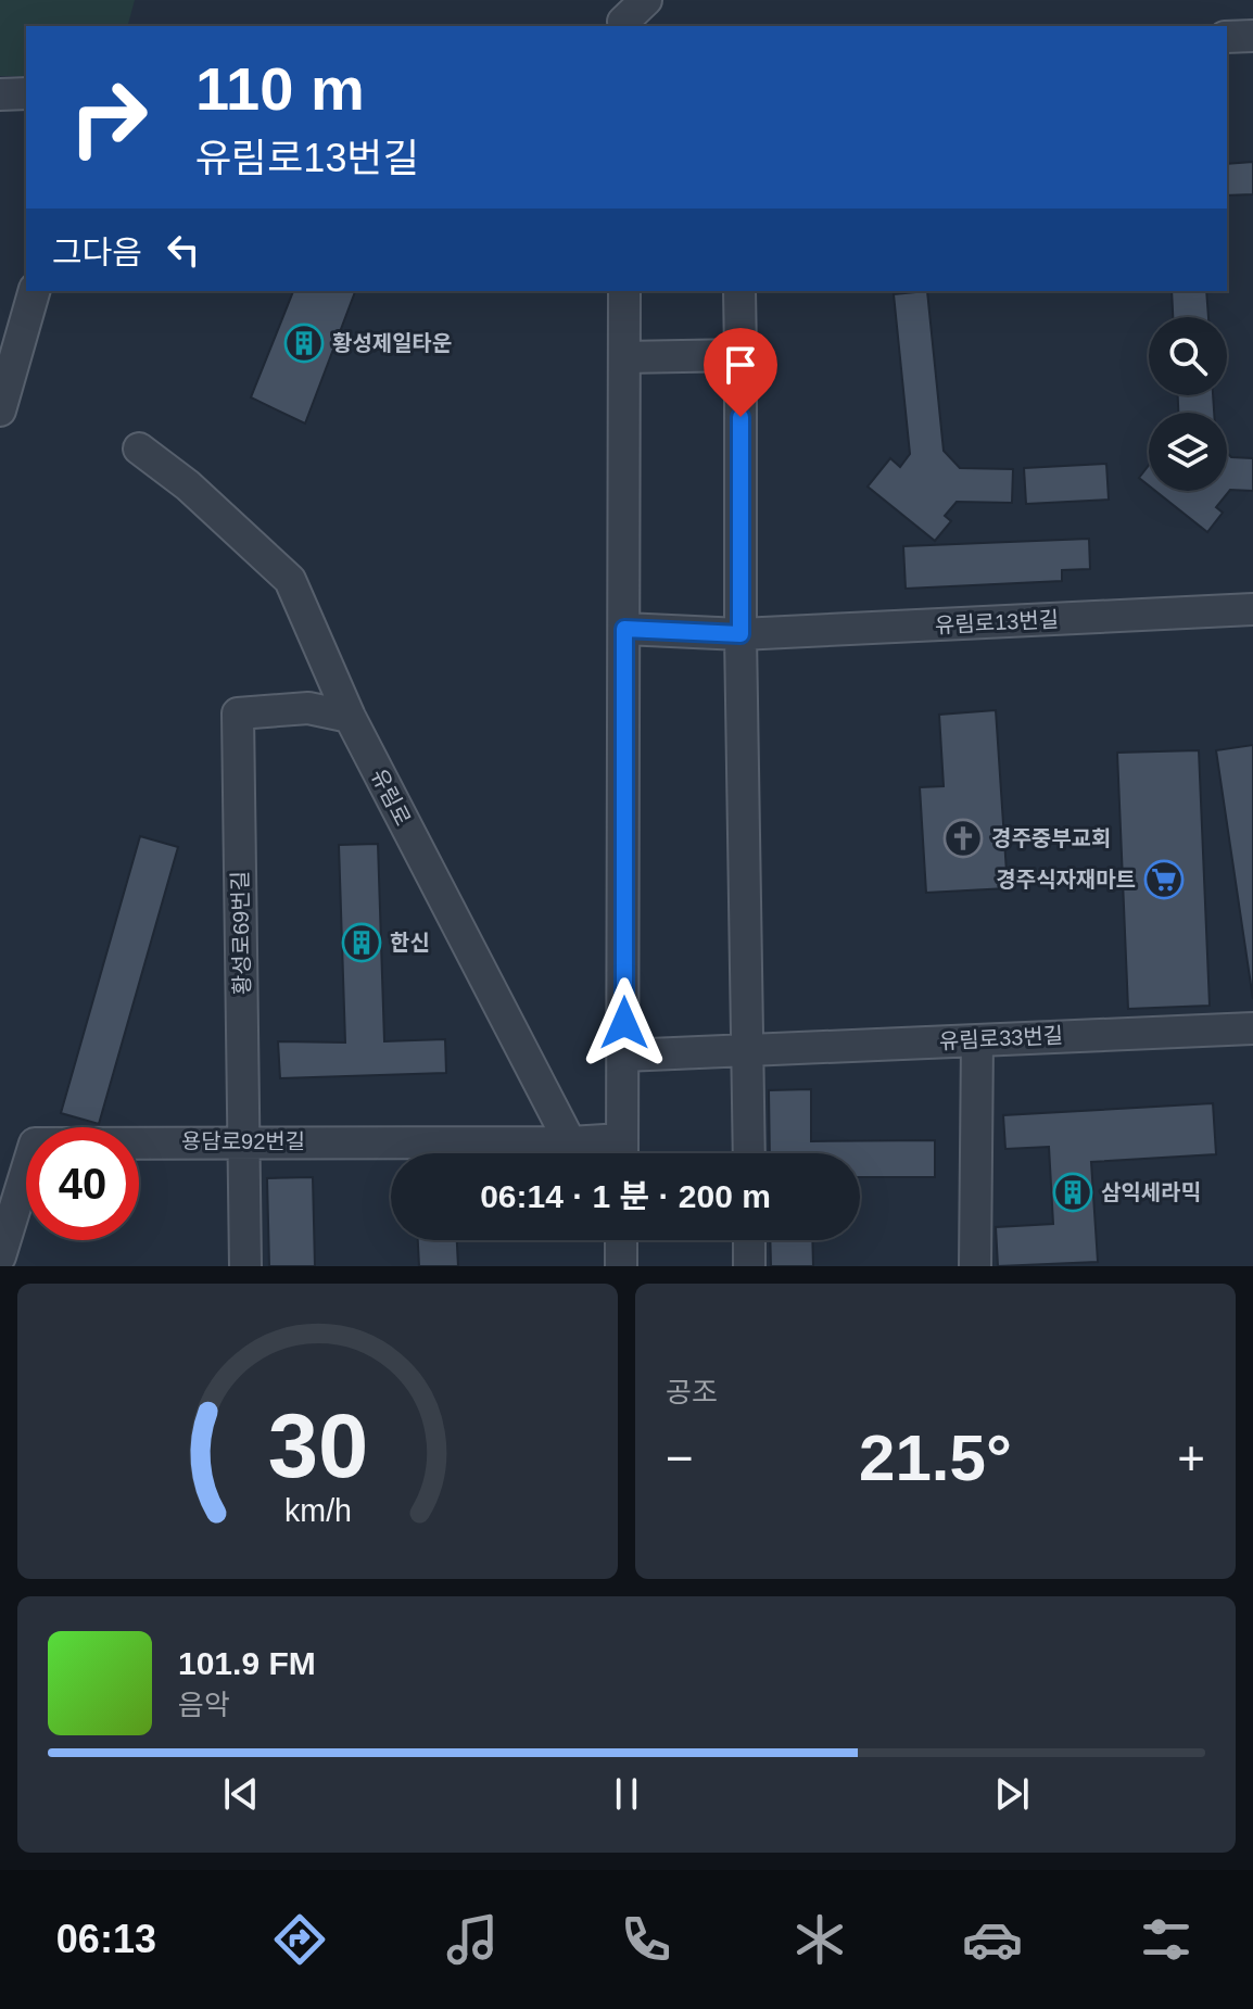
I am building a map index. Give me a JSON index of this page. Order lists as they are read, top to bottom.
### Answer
{
  "streets": {
    "street": [
      "유림로13번길",
      "유림로",
      "황성로69번길",
      "유림로33번길",
      "용담로92번길"
    ]
  },
  "crossings": [
    ["유림로", "황성로69번길"],
    ["유림로", "용담로92번길"],
    ["황성로69번길", "용담로92번길"]
  ],
  "places": {
    "building": ["황성제일타운", "한신", "삼익세라믹"],
    "church": ["경주중부교회"],
    "supermarket": ["경주식자재마트"]
  },
  "page": {
    "turn": ["110 m", "유림로13번길"],
    "then": "그다음",
    "limit": "40",
    "trip": "06:14 · 1 분 · 200 m",
    "tile": "공조",
    "heat": ["−", "21.5°", "+"],
    "song": ["101.9 FM", "음악"],
    "tabs": "06:13",
    "gauge": ["30", "km/h"]
  }
}
